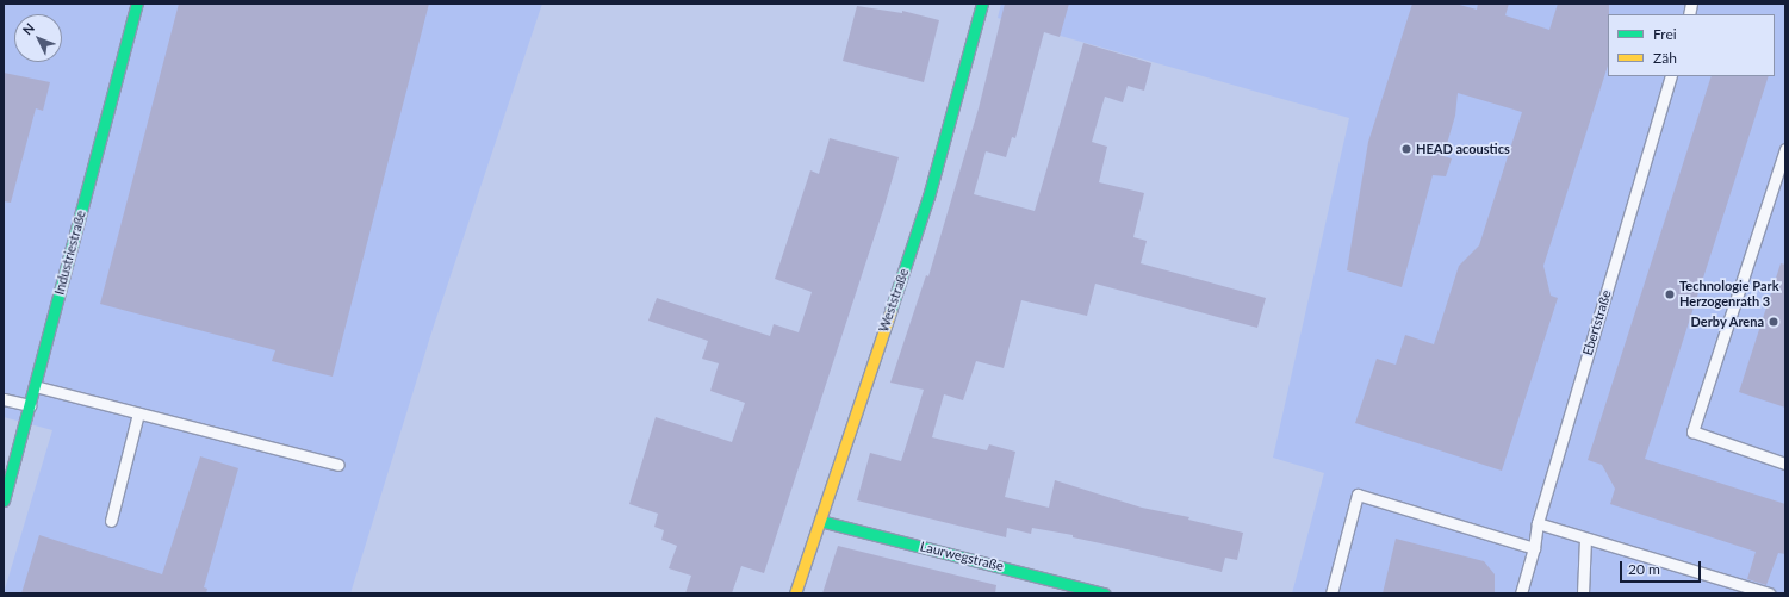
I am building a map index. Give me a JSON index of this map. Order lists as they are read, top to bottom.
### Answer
{
  "streets": {
    "street": ["Industriestraße", "Weststraße", "Laurwegstraße"],
    "lane": ["Ebertstraße"]
  },
  "crossings": [
    ["Weststraße", "Laurwegstraße"]
  ],
  "places": ["HEAD acoustics", "Technologie Park Herzogenrath 3", "Derby Arena"],
  "legend": ["Frei", "Zäh"],
  "scale_bar": "20 m",
  "north": "top left"
}
